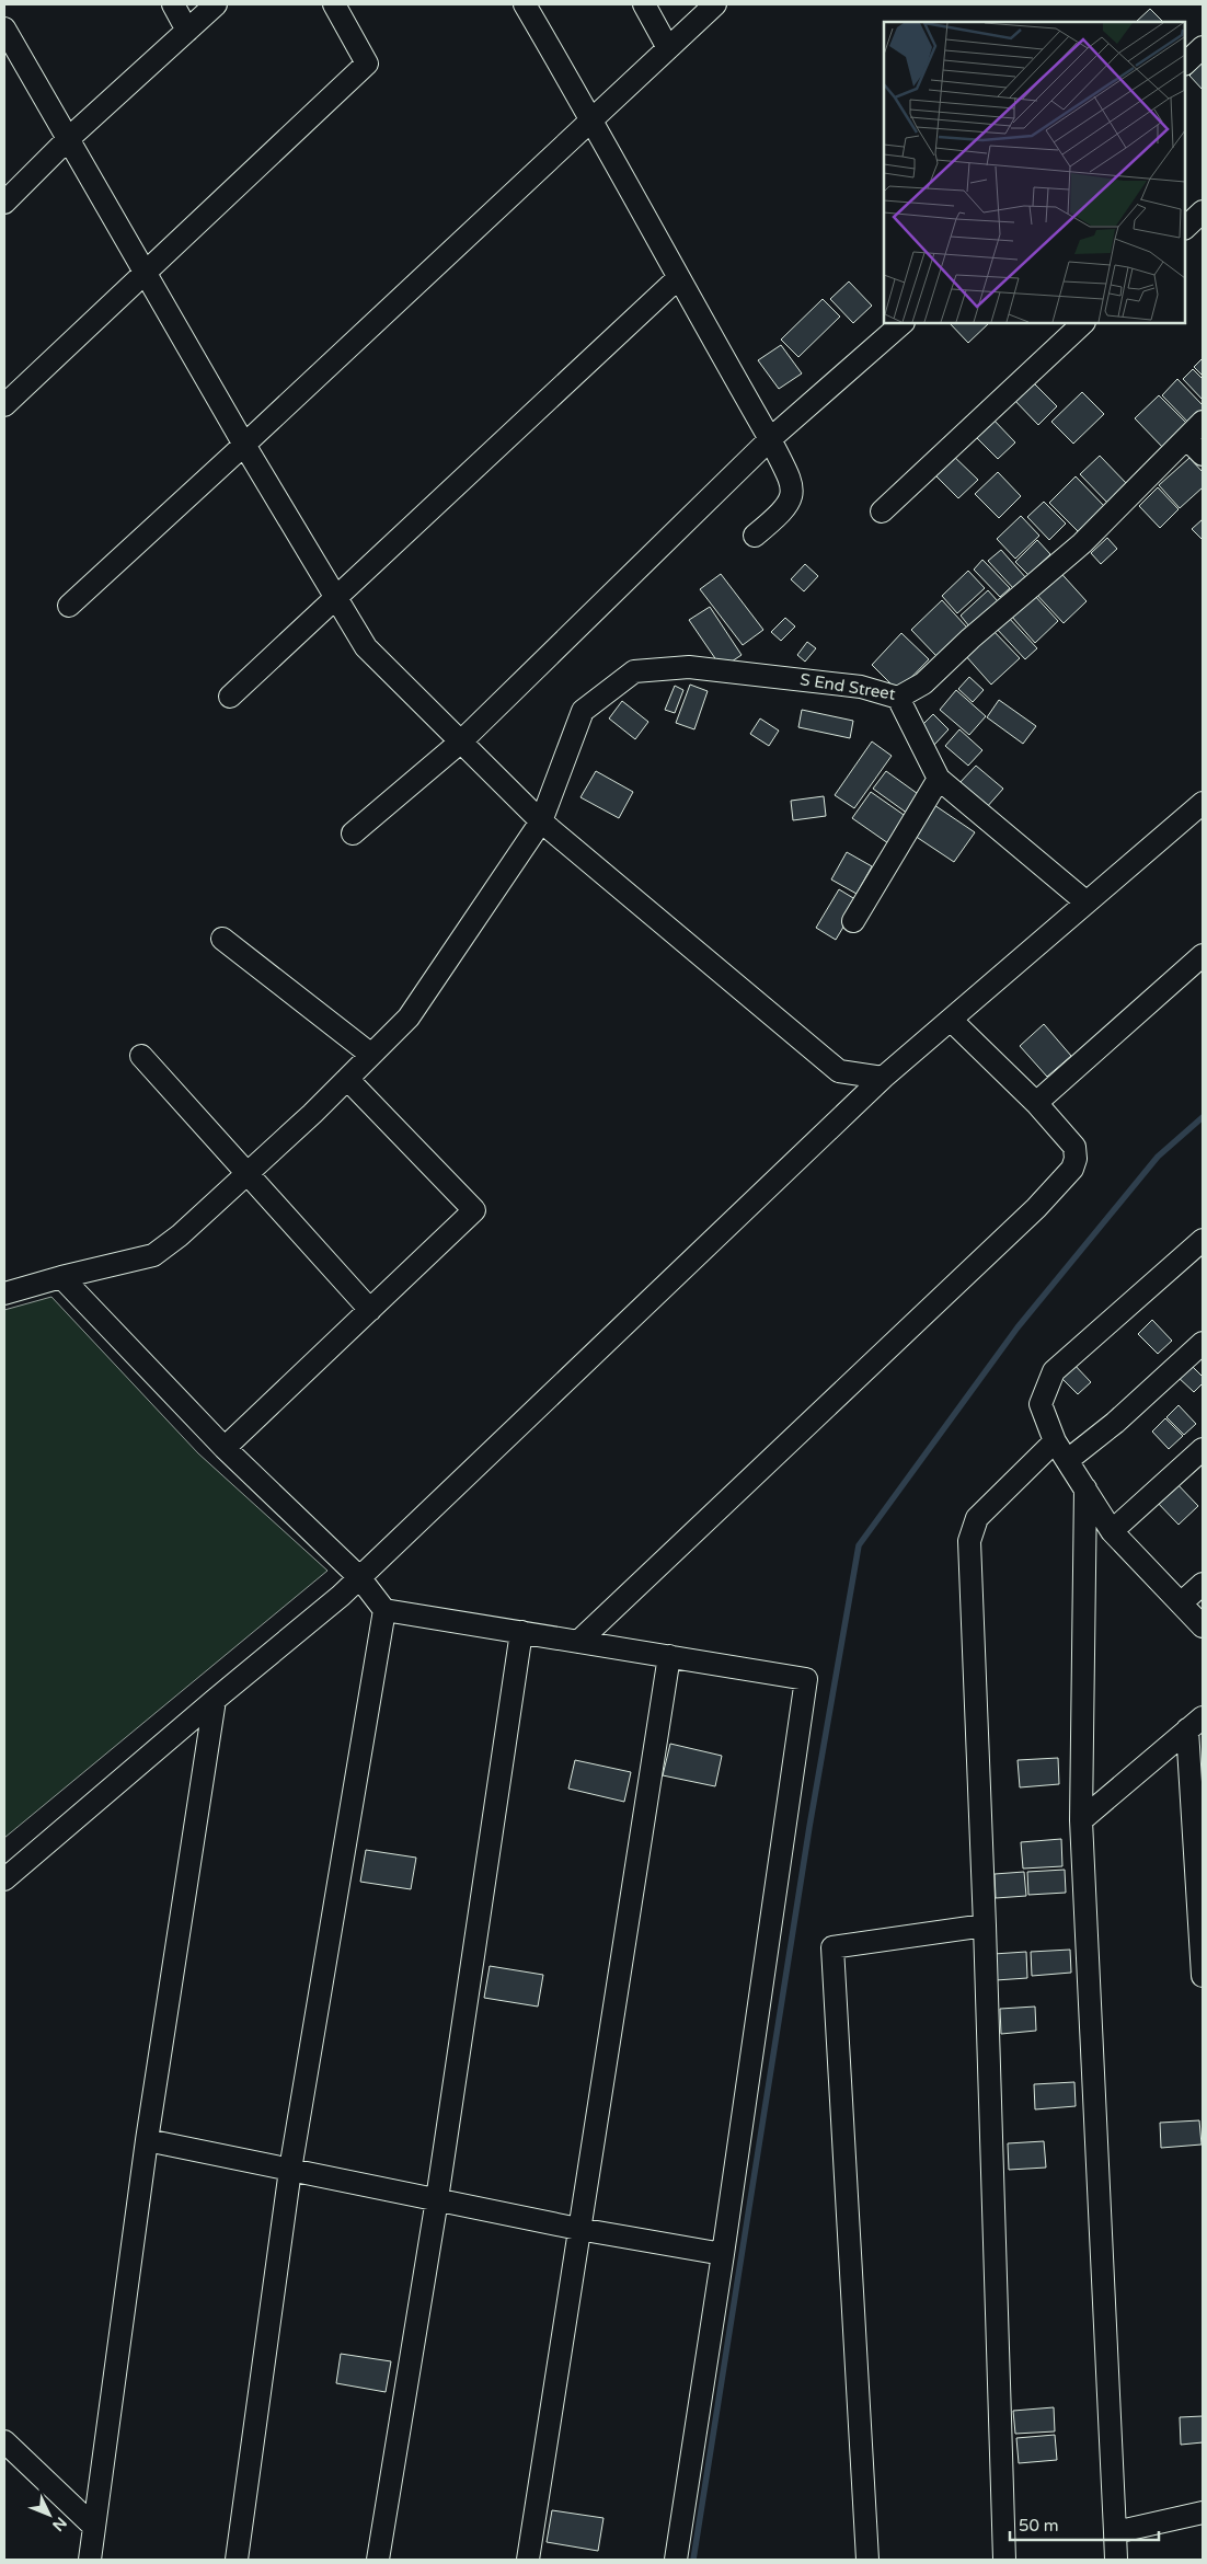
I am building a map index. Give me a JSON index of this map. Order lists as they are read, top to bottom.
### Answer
{
  "streets": {
    "street": ["S End Street"]
  },
  "scale_bar": "50 m",
  "north": "bottom right"
}
